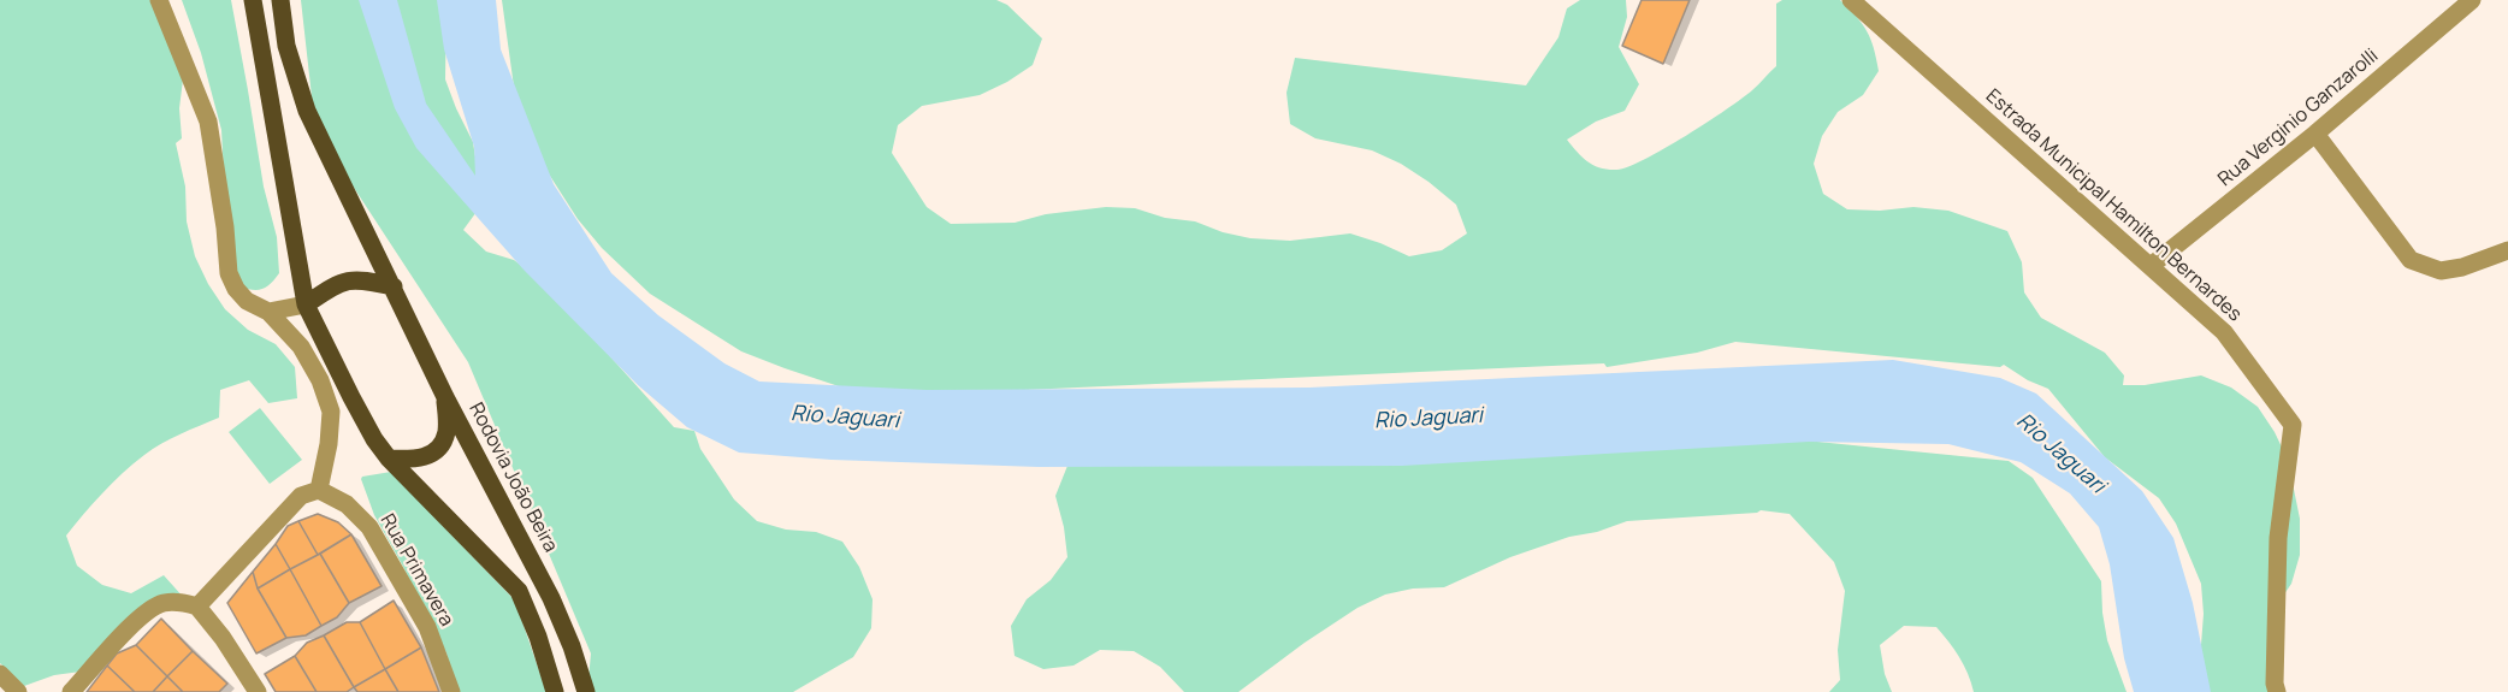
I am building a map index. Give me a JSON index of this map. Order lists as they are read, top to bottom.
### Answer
{
  "streets": {
    "main road": ["Rodovia João Beira"],
    "street": ["Rua Verginio Ganzarolli", "Estrada Municipal Hamilton Bernardes", "Rua Primavera"]
  },
  "crossings": [
    ["Rua Verginio Ganzarolli", "Estrada Municipal Hamilton Bernardes"]
  ],
  "water": ["Rio Jaguari"]
}
